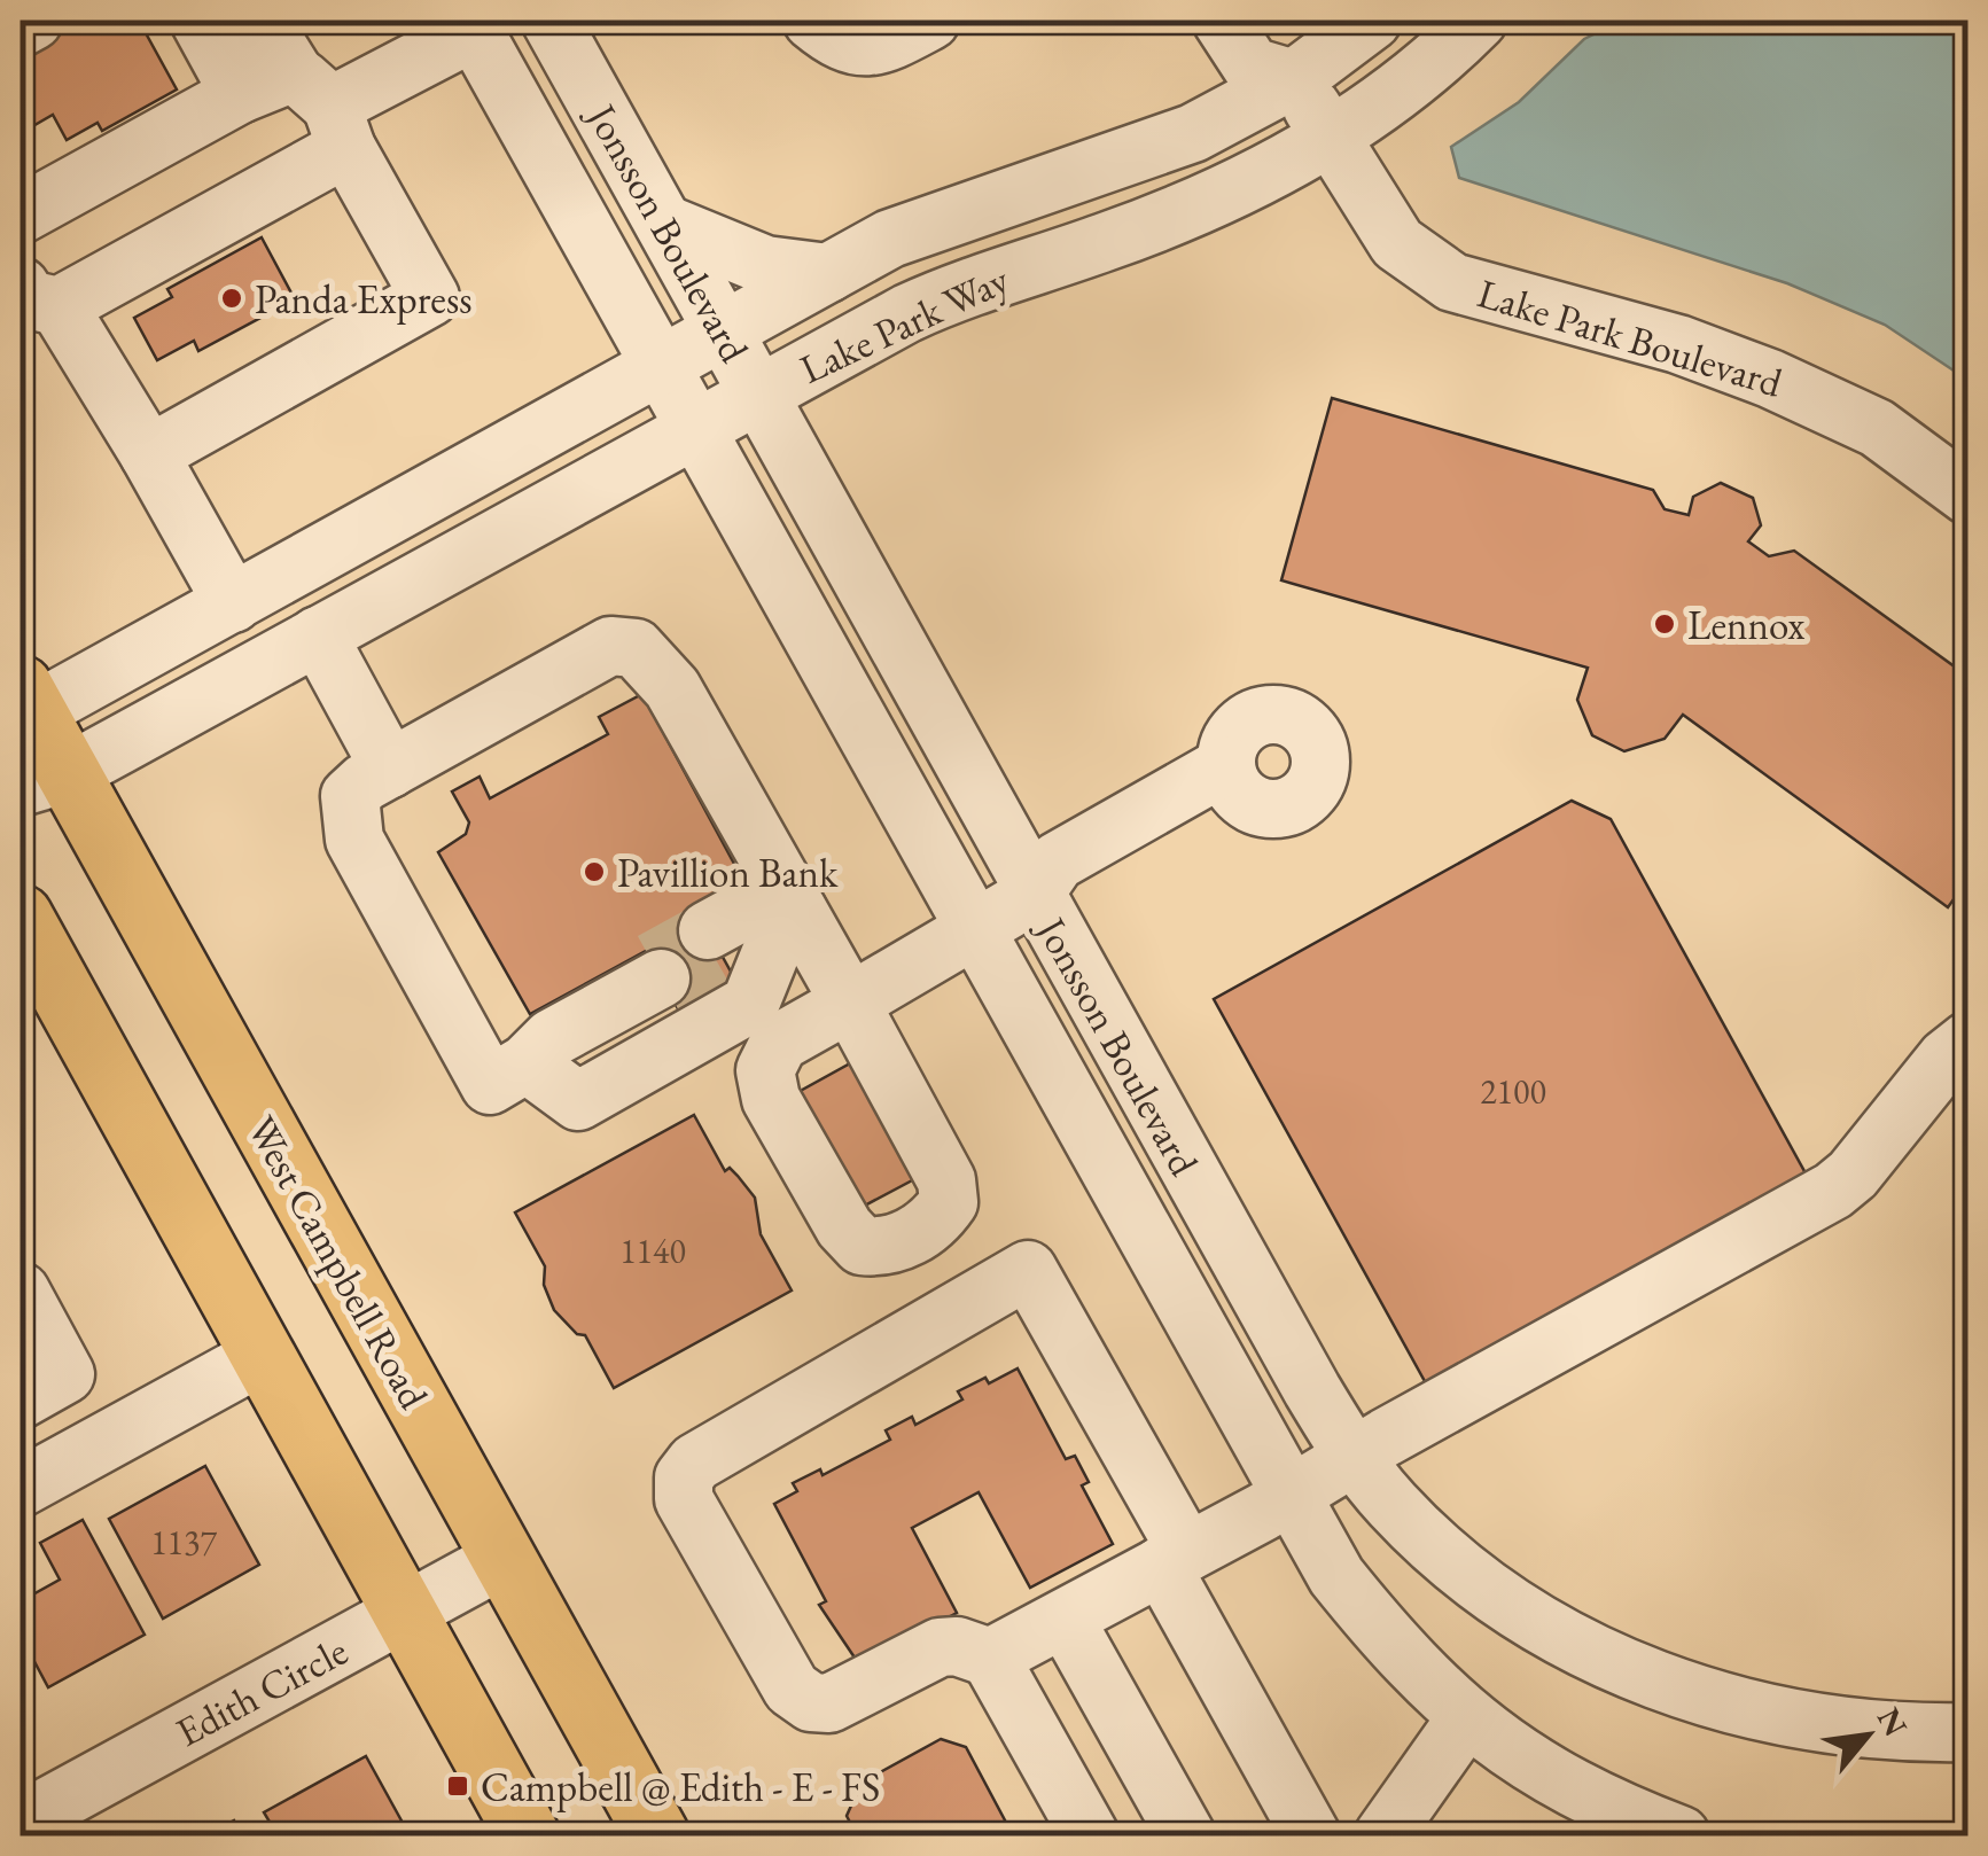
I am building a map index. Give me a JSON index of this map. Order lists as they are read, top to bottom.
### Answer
{
  "streets": {
    "main road": ["West Campbell Road"],
    "street": [
      "Jonsson Boulevard",
      "Lake Park Way",
      "Lake Park Boulevard",
      "Edith Circle"
    ]
  },
  "crossings": [
    ["Jonsson Boulevard", "Lake Park Way"],
    ["Lake Park Way", "Lake Park Boulevard"],
    ["Lake Park Way", "West Campbell Road"],
    ["West Campbell Road", "Edith Circle"]
  ],
  "places": {
    "other": ["Panda Express", "Lennox", "Pavillion Bank"],
    "transit": ["Campbell @ Edith - E - FS"]
  },
  "house_numbers": ["2100", "1140", "1137"],
  "north": "top right"
}
